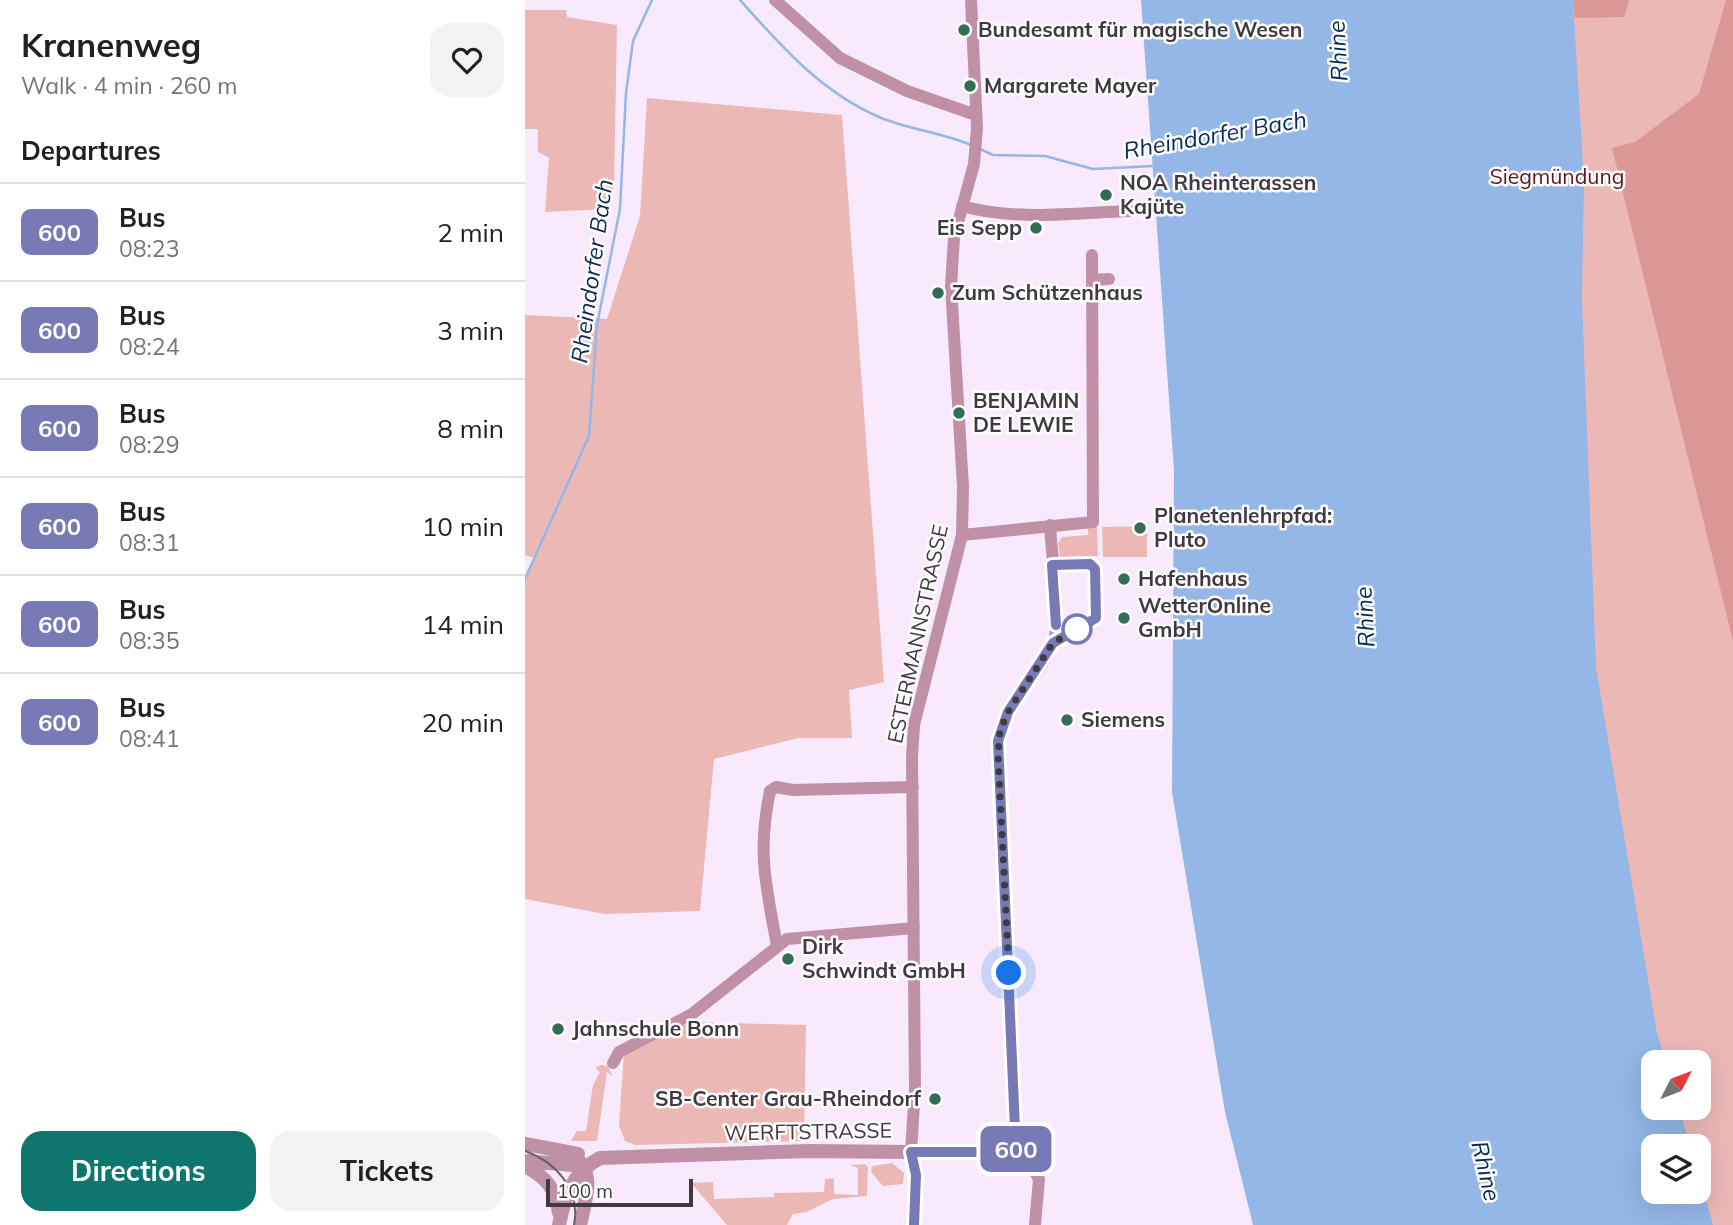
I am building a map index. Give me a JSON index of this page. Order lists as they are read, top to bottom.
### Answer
{
  "streets": {
    "street": ["ESTERMANNSTRASSE", "WERFTSTRASSE"]
  },
  "crossings": [
    ["ESTERMANNSTRASSE", "WERFTSTRASSE"]
  ],
  "water": ["Rhine", "Rheindorfer Bach"],
  "parks": ["Siegmündung"],
  "places": [
    "Bundesamt für magische Wesen",
    "Margarete Mayer",
    "NOA Rheinterassen Kajüte",
    "Eis Sepp",
    "Zum Schützenhaus",
    "BENJAMIN DE LEWIE",
    "Planetenlehrpfad: Pluto",
    "Hafenhaus",
    "WetterOnline GmbH",
    "Siemens",
    "Dirk Schwindt GmbH",
    "Jahnschule Bonn",
    "SB-Center Grau-Rheindorf"
  ],
  "lines": ["bus line 600"],
  "scale_bar": "100 m",
  "north": "top right",
  "page": {
    "heading": [
      ["Kranenweg", "Walk · 4 min · 260 m"],
      "Departures"
    ],
    "on_map": "600",
    "list": [
      {
        "mark": "600",
        "name": "Bus",
        "note": "08:23",
        "value": "2 min"
      },
      {
        "mark": "600",
        "name": "Bus",
        "note": "08:24",
        "value": "3 min"
      },
      {
        "mark": "600",
        "name": "Bus",
        "note": "08:29",
        "value": "8 min"
      },
      {
        "mark": "600",
        "name": "Bus",
        "note": "08:31",
        "value": "10 min"
      },
      {
        "mark": "600",
        "name": "Bus",
        "note": "08:35",
        "value": "14 min"
      },
      {
        "mark": "600",
        "name": "Bus",
        "note": "08:41",
        "value": "20 min"
      }
    ],
    "buttons": ["Directions", "Tickets"],
    "scale": "100 m"
  }
}
